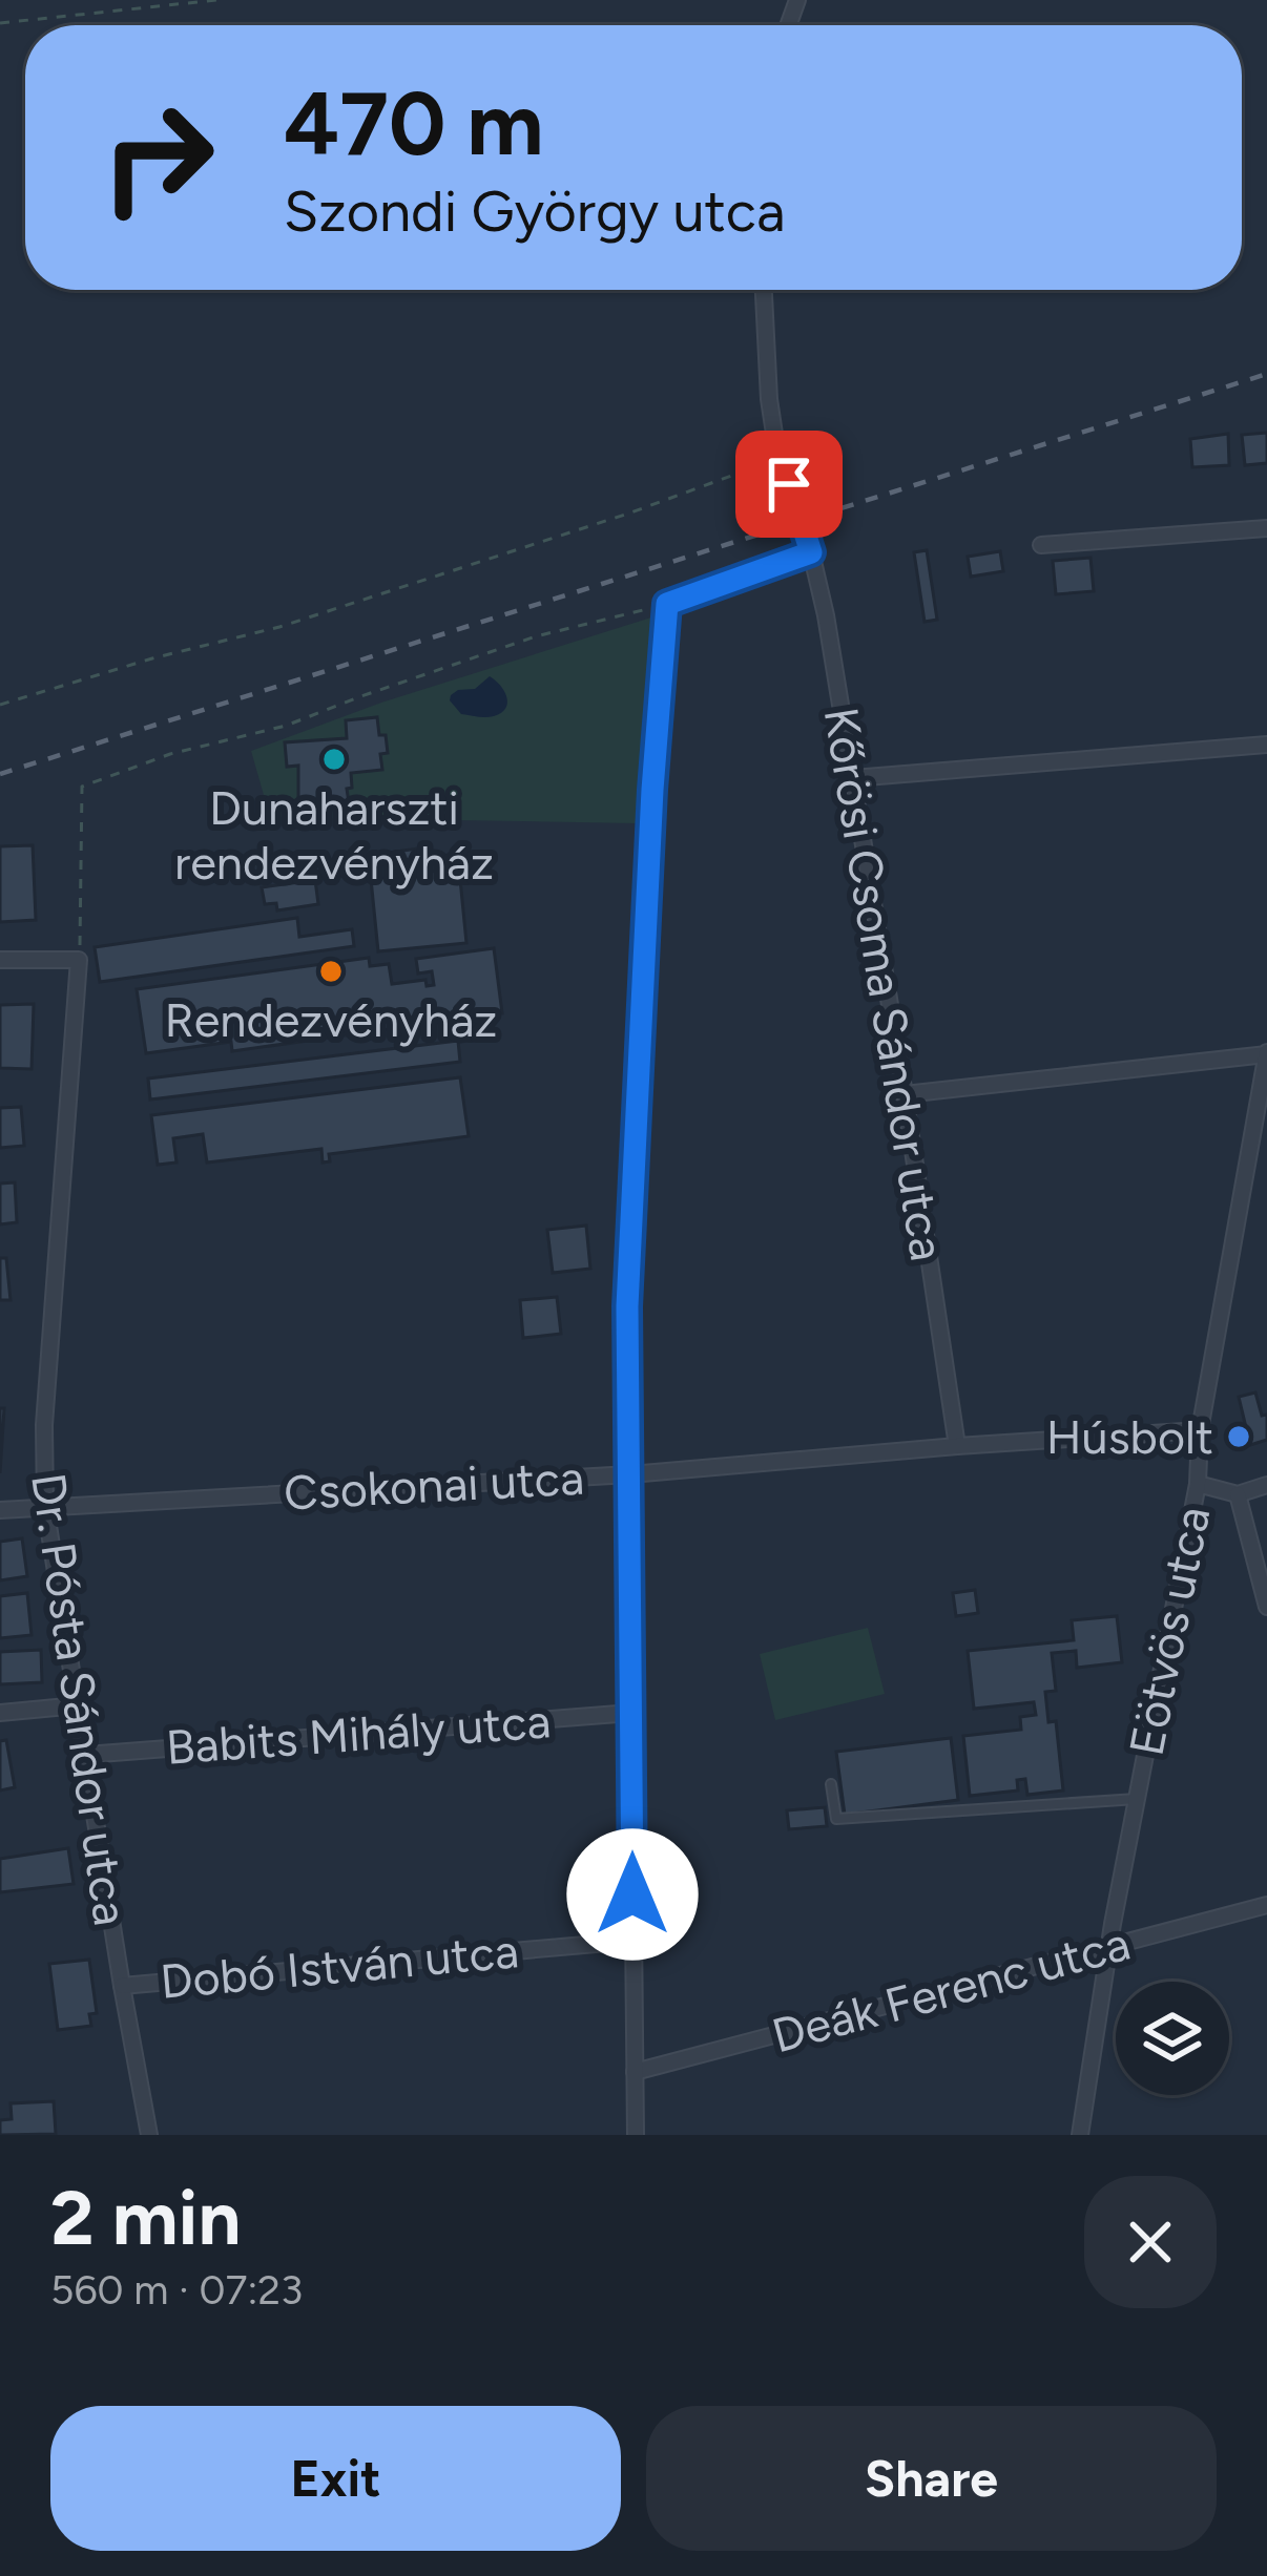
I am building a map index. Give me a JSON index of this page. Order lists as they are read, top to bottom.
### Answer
{
  "streets": {
    "street": [
      "Kőrösi Csoma Sándor utca",
      "Csokonai utca",
      "Eötvös utca",
      "Dr. Pósta Sándor utca",
      "Babits Mihály utca",
      "Dobó István utca",
      "Deák Ferenc utca"
    ]
  },
  "crossings": [
    ["Kőrösi Csoma Sándor utca", "Csokonai utca"],
    ["Csokonai utca", "Eötvös utca"],
    ["Csokonai utca", "Dr. Pósta Sándor utca"],
    ["Eötvös utca", "Deák Ferenc utca"],
    ["Dr. Pósta Sándor utca", "Babits Mihály utca"],
    ["Dr. Pósta Sándor utca", "Dobó István utca"]
  ],
  "places": ["Dunaharszti rendezvényház", "Rendezvényház", "Húsbolt"],
  "page": {
    "turn": ["470 m", "Szondi György utca"],
    "heading": ["2 min", "560 m · 07:23"],
    "buttons": ["Exit", "Share"]
  }
}
